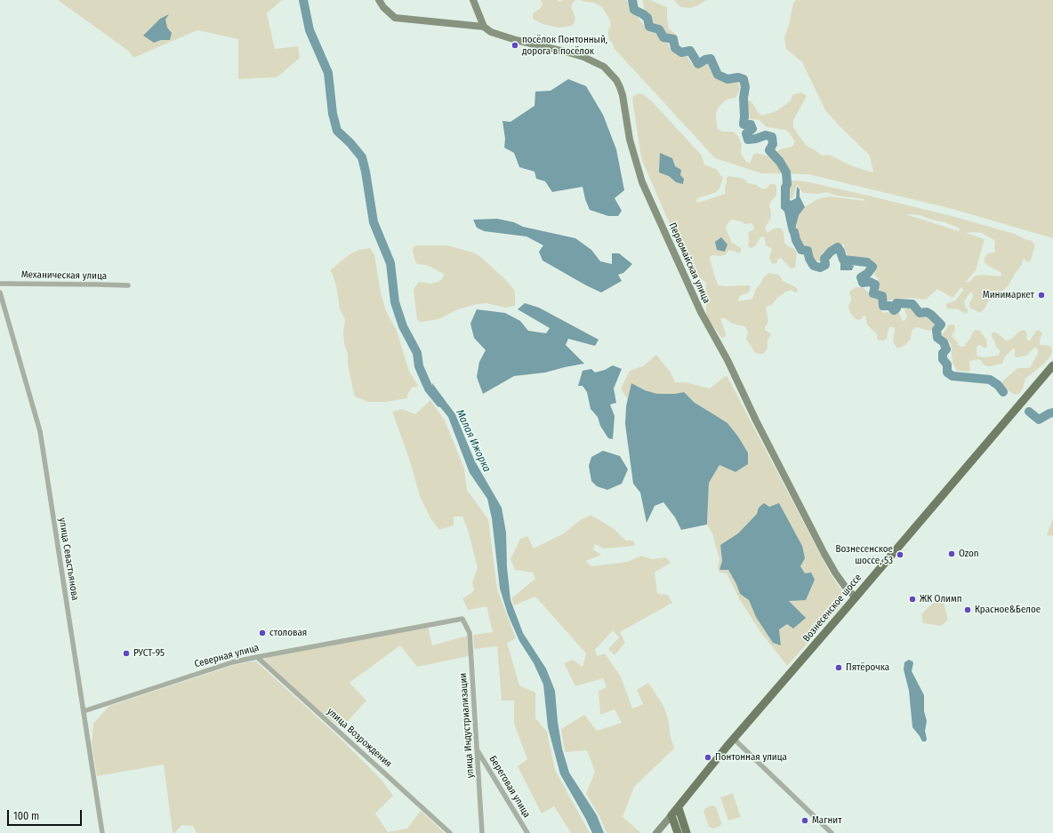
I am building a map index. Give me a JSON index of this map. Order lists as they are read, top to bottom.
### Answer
{
  "streets": {
    "main road": ["Вознесенское шоссе"],
    "street": [
      "Первомайская улица",
      "Механическая улица",
      "улица Севастьянова",
      "Северная улица",
      "улица Индустриализации",
      "улица Возрождения",
      "Береговая улица"
    ]
  },
  "crossings": [
    ["Первомайская улица", "Вознесенское шоссе"],
    ["улица Севастьянова", "Северная улица"],
    ["Северная улица", "улица Индустриализации"],
    ["Северная улица", "улица Возрождения"],
    ["улица Индустриализации", "Береговая улица"]
  ],
  "water": ["Малая Ижорка"],
  "places": [
    "посёлок Понтонный, дорога в посёлок",
    "Минимаркет",
    "Ozon",
    "Вознесенское шоссе, 53",
    "ЖК Олимп",
    "Красное&Белое",
    "столовая",
    "РУСТ-95",
    "Пятёрочка",
    "Понтонная улица",
    "Магнит"
  ],
  "scale_bar": "100 m"
}
